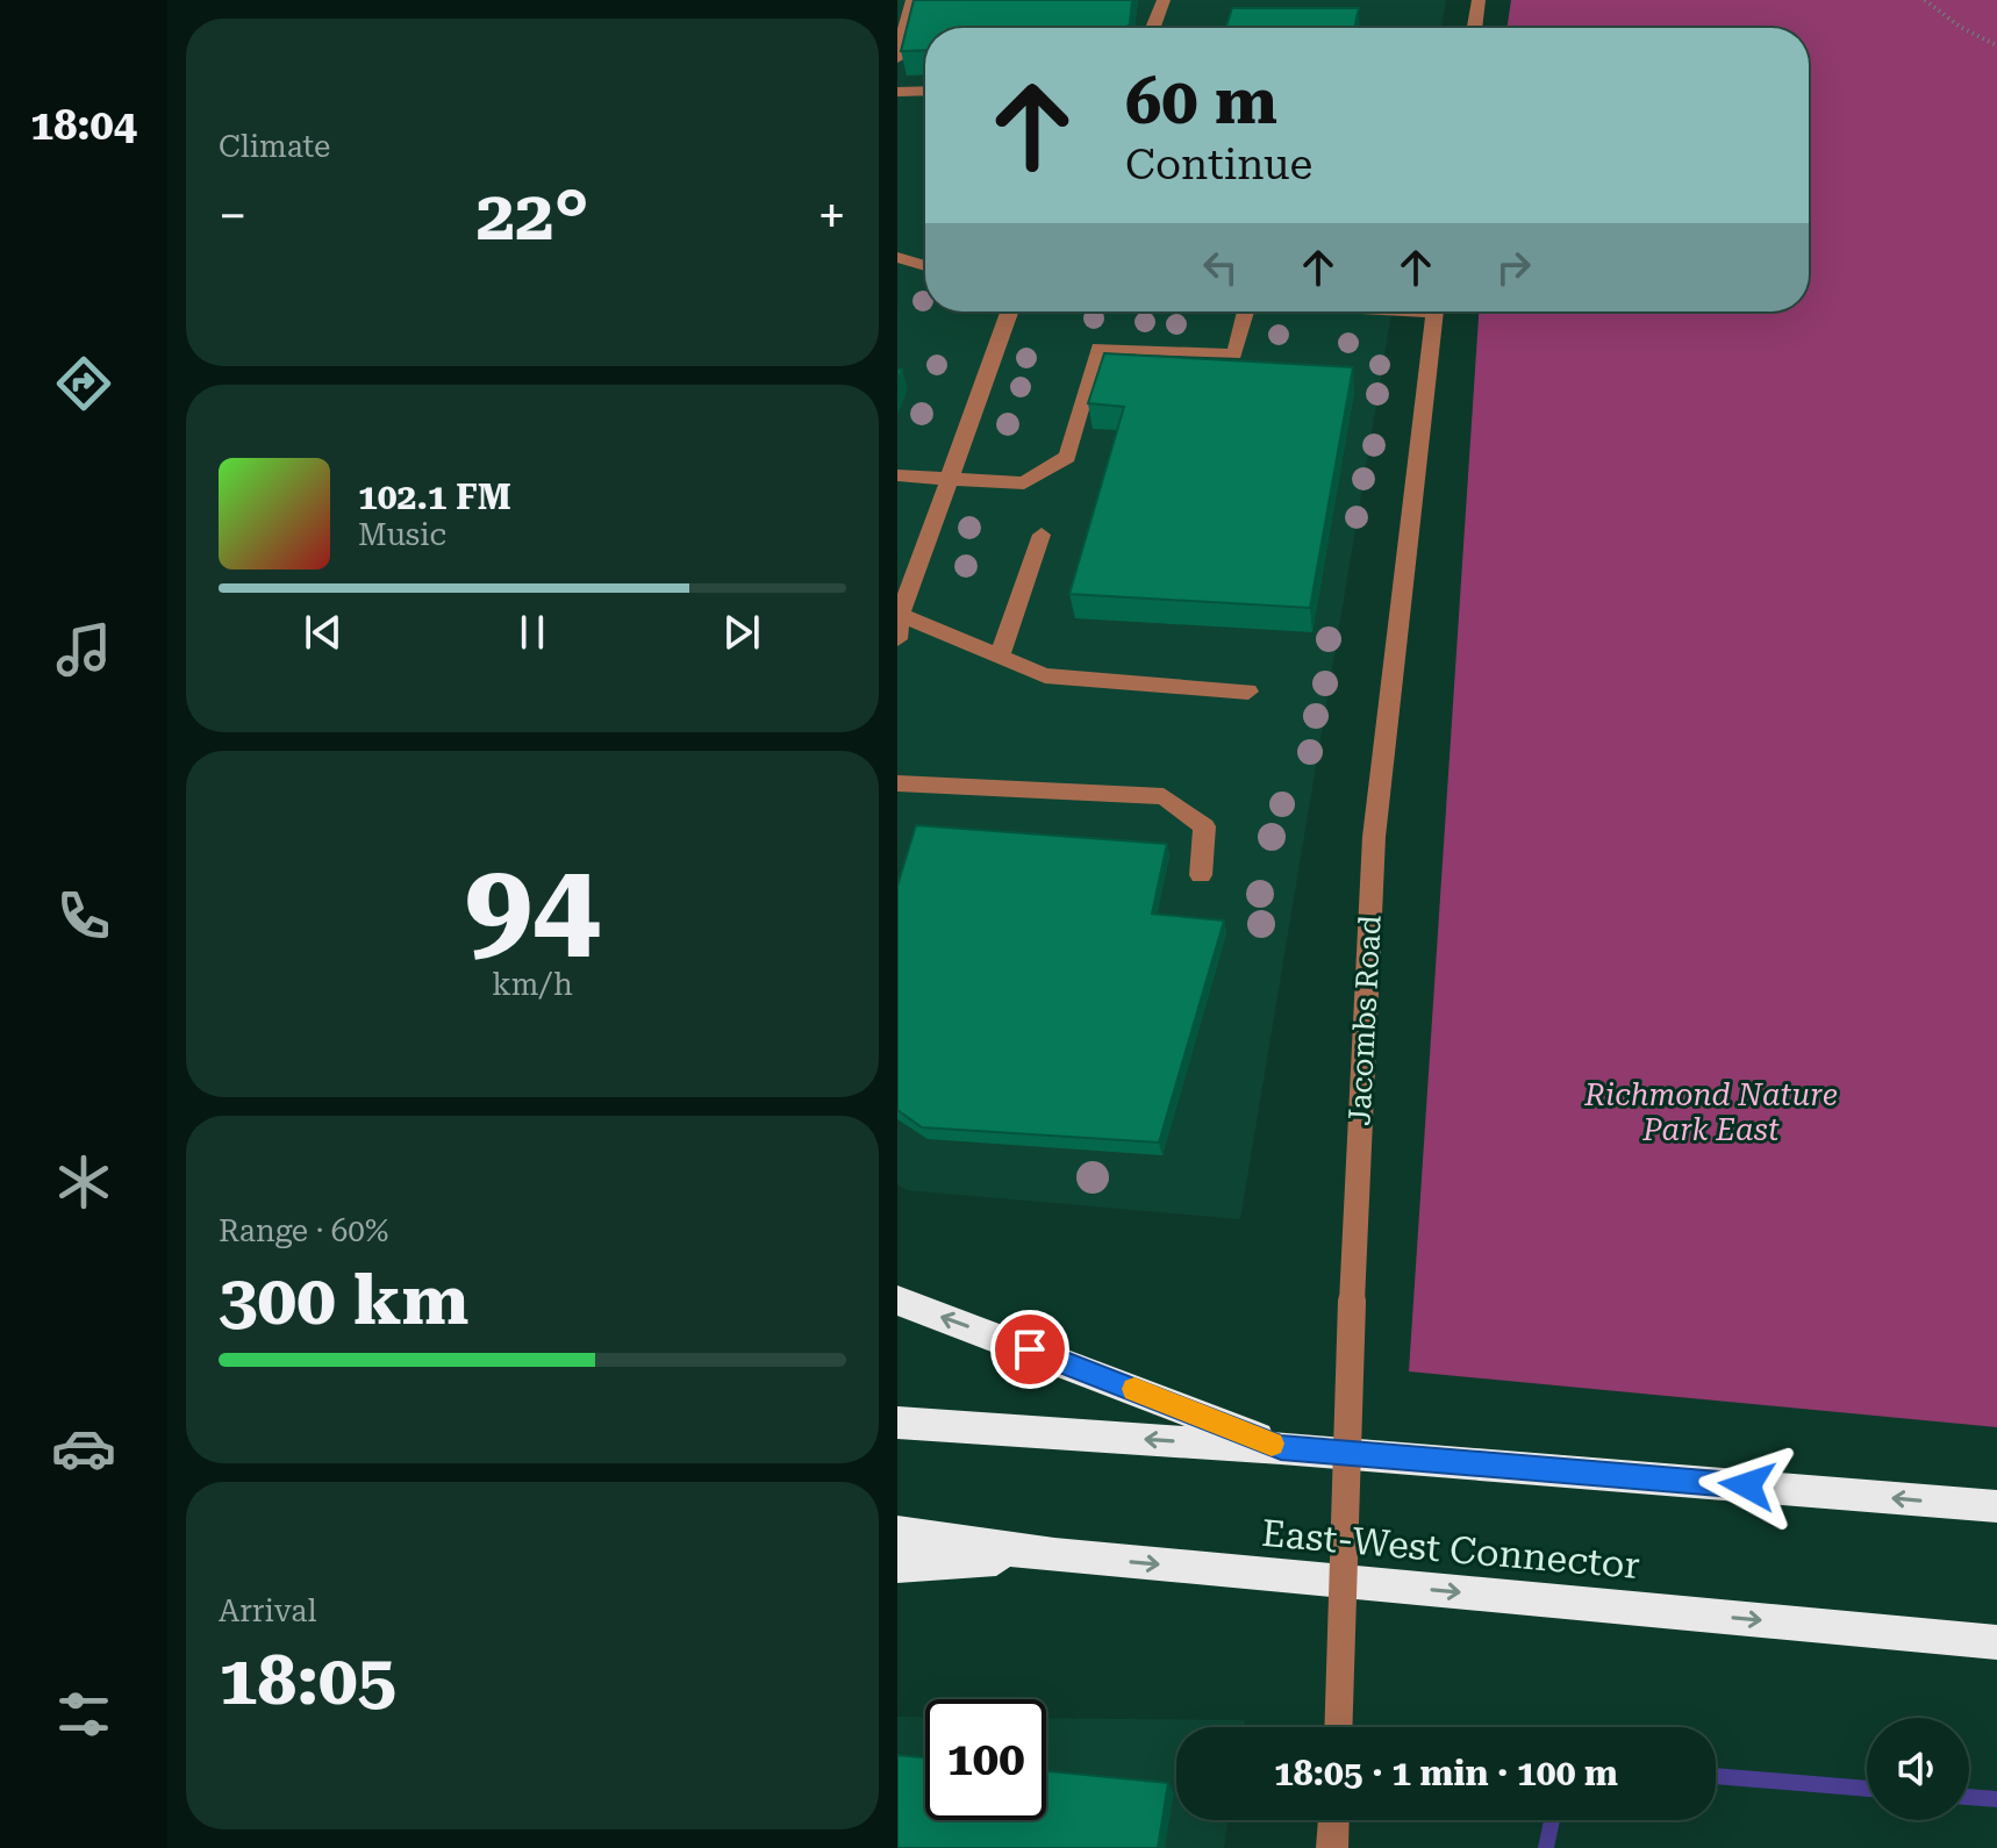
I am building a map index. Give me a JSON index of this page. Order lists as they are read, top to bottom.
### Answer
{
  "streets": {
    "highway": ["East-West Connector"],
    "street": ["Jacombs Road"]
  },
  "parks": ["Richmond Nature Park East"],
  "page": {
    "tabs": "18:04",
    "tile": [
      "Climate",
      ["94", "km/h"],
      ["Range · 60%", "300 km"],
      ["Arrival", "18:05"]
    ],
    "turn": ["60 m", "Continue"],
    "heat": ["−", "22°", "+"],
    "song": ["102.1 FM", "Music"],
    "limit": "100",
    "trip": "18:05 · 1 min · 100 m"
  }
}
